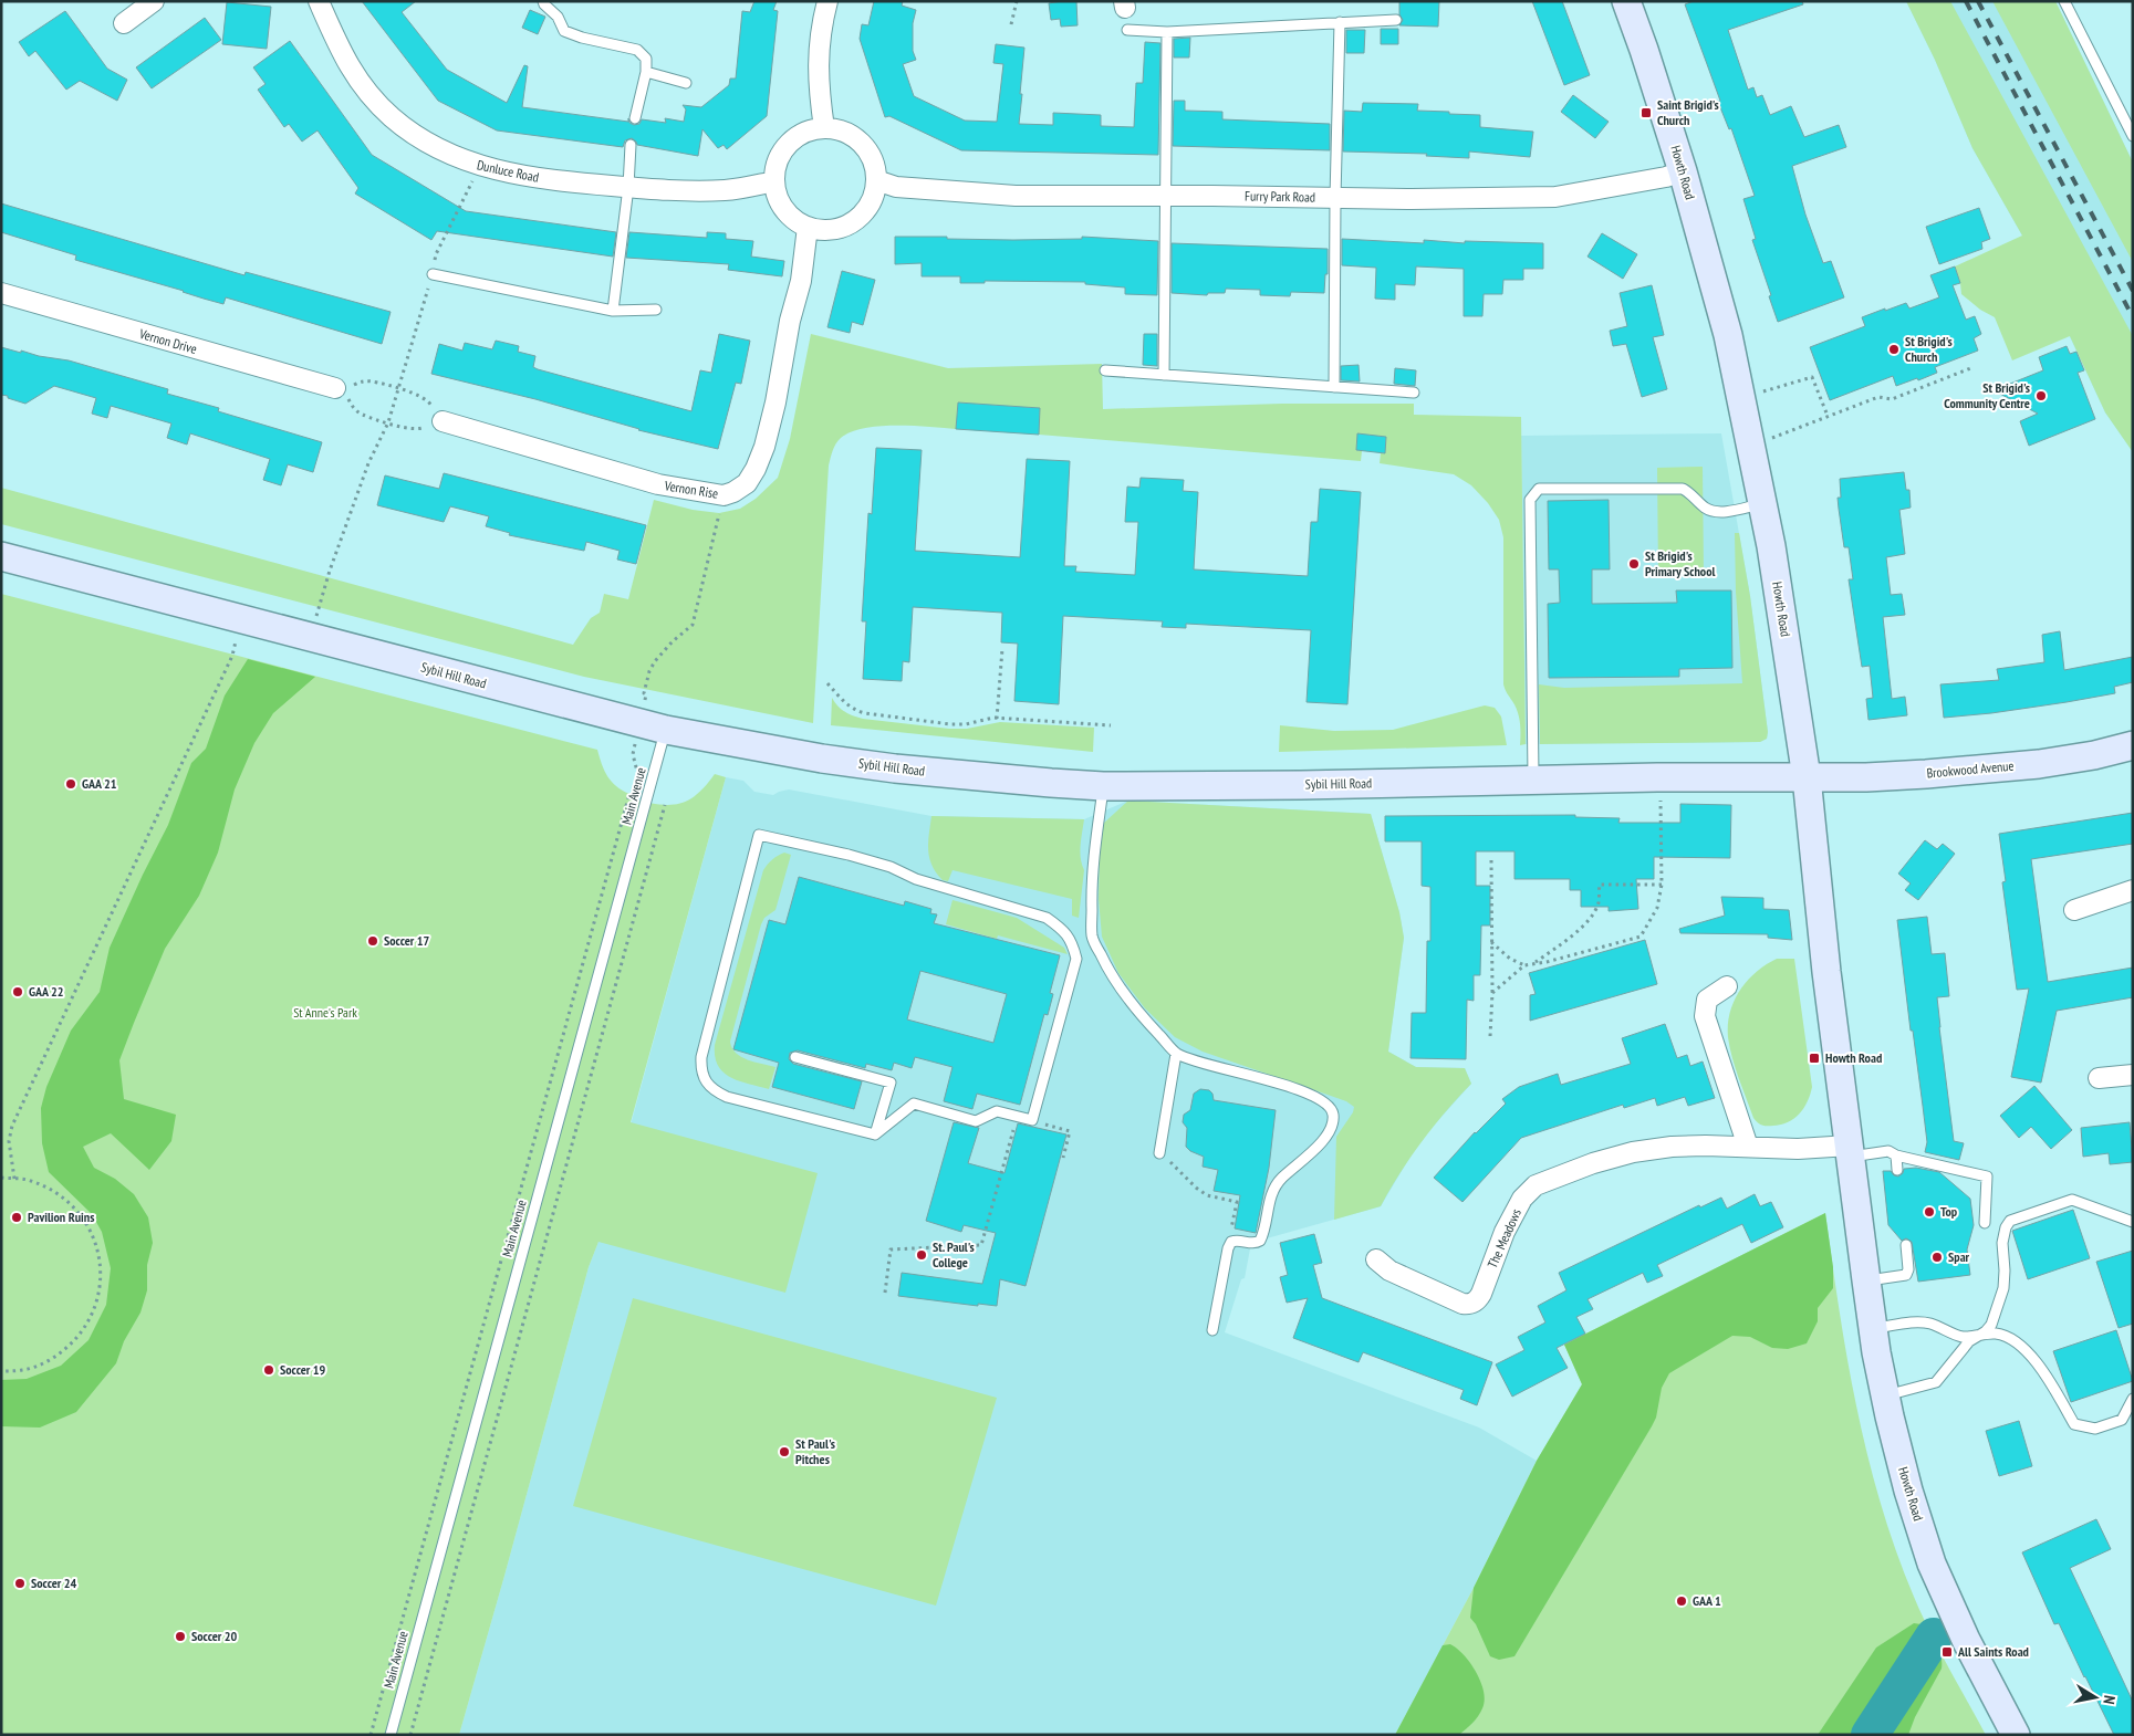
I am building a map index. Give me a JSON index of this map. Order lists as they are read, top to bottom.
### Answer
{
  "streets": {
    "main road": ["Howth Road", "Sybil Hill Road", "Brookwood Avenue"],
    "street": [
      "Dunluce Road",
      "Furry Park Road",
      "Vernon Drive",
      "Vernon Rise",
      "The Meadows"
    ],
    "lane": ["Main Avenue"]
  },
  "crossings": [
    ["Dunluce Road", "Furry Park Road"],
    ["Dunluce Road", "Vernon Rise"],
    ["Howth Road", "Furry Park Road"],
    ["Howth Road", "Sybil Hill Road"],
    ["Howth Road", "Brookwood Avenue"],
    ["Howth Road", "The Meadows"],
    ["Furry Park Road", "Vernon Rise"],
    ["Sybil Hill Road", "Brookwood Avenue"],
    ["Sybil Hill Road", "Main Avenue"]
  ],
  "parks": ["St Anne's Park"],
  "places": {
    "transit": ["Saint Brigid's Church", "Howth Road", "All Saints Road"],
    "other": [
      "St Brigid's Church",
      "St Brigid's Community Centre",
      "St Brigid's Primary School",
      "GAA 21",
      "Soccer 17",
      "GAA 22",
      "Top",
      "Pavilion Ruins",
      "St. Paul's College",
      "Spar",
      "Soccer 19",
      "St Paul's Pitches",
      "Soccer 24",
      "GAA 1",
      "Soccer 20"
    ]
  },
  "north": "right"
}
